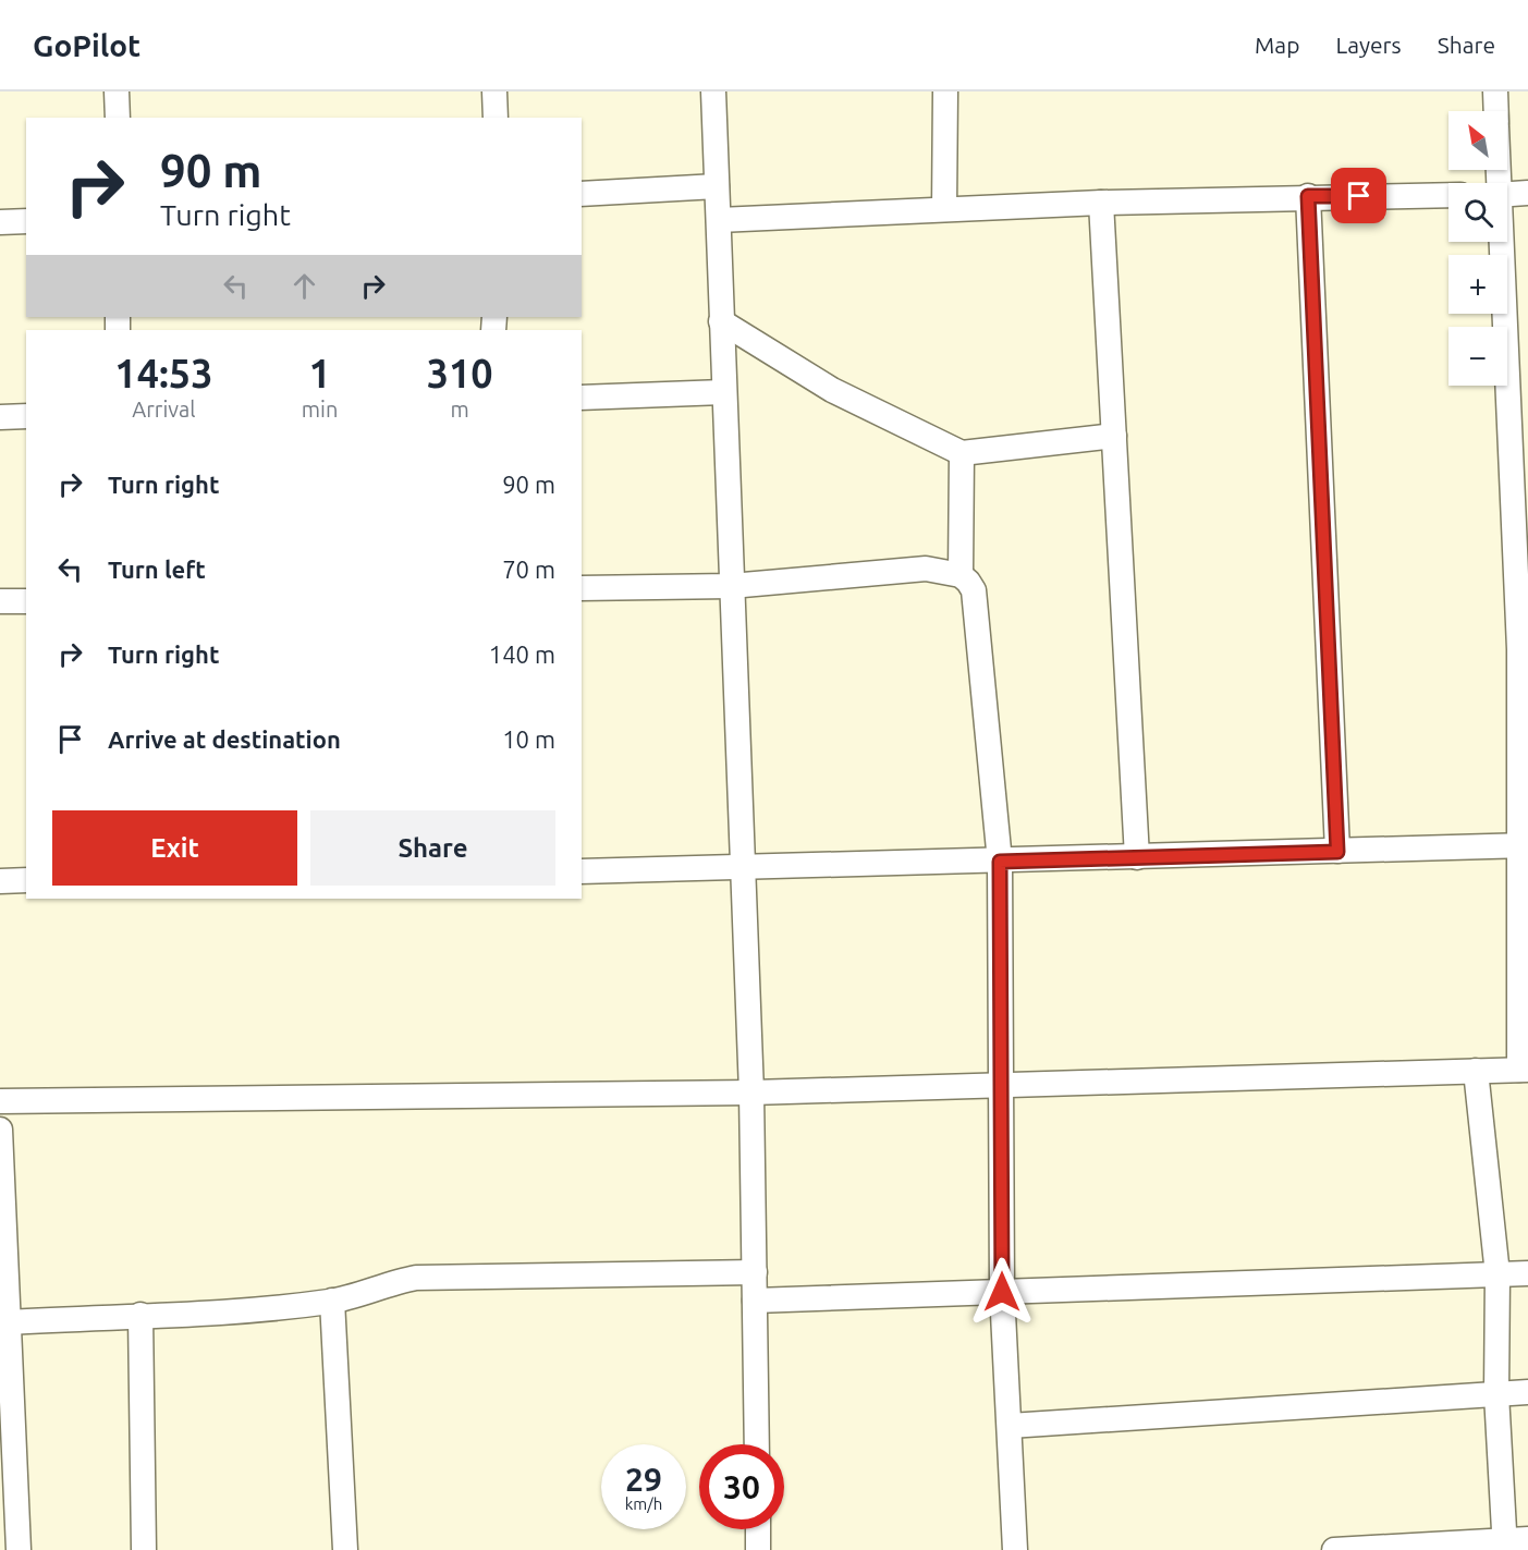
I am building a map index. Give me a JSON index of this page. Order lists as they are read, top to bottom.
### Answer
{
  "north": "top left",
  "page": {
    "header": "GoPilot",
    "nav": ["Map", "Layers", "Share"],
    "map_buttons": ["+", "−"],
    "turn": ["90 m", "Turn right"],
    "eta": [
      "14:53",
      "Arrival",
      "1",
      "min",
      "310",
      "m"
    ],
    "list": [
      {
        "name": "Turn right",
        "value": "90 m"
      },
      {
        "name": "Turn left",
        "value": "70 m"
      },
      {
        "name": "Turn right",
        "value": "140 m"
      },
      {
        "name": "Arrive at destination",
        "value": "10 m"
      }
    ],
    "buttons": ["Exit", "Share"],
    "speed": "29 km/h",
    "limit": "30"
  }
}
